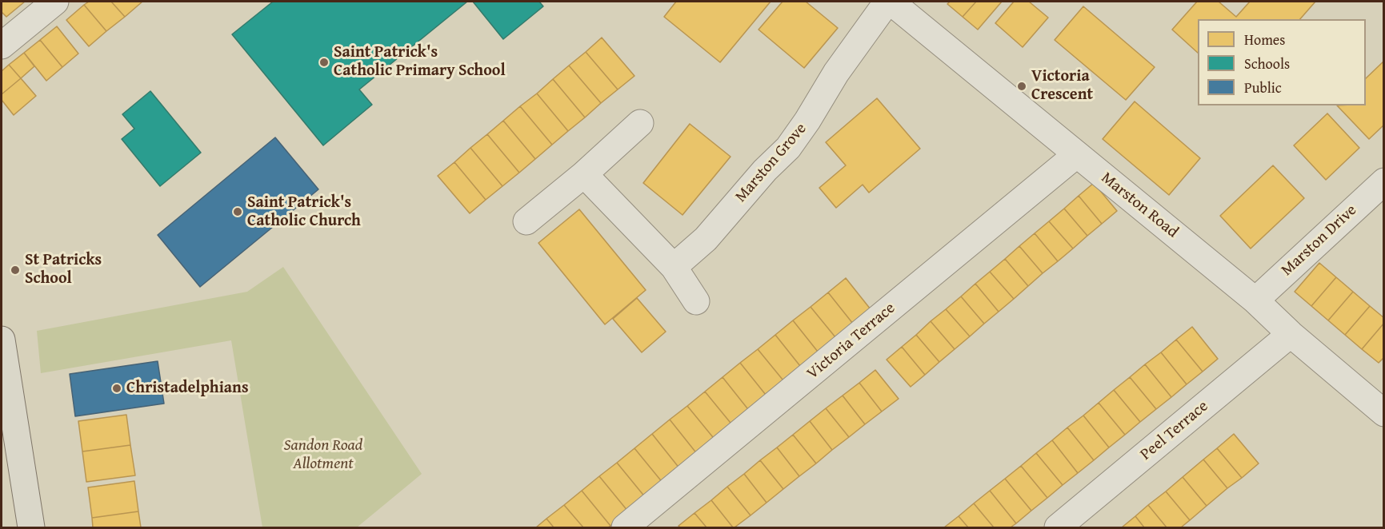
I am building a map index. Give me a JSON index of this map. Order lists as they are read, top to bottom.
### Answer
{
  "streets": {
    "street": [
      "Marston Grove",
      "Marston Road",
      "Marston Drive",
      "Victoria Terrace",
      "Peel Terrace"
    ]
  },
  "crossings": [
    ["Marston Grove", "Marston Road"],
    ["Marston Road", "Marston Drive"],
    ["Marston Road", "Victoria Terrace"],
    ["Marston Road", "Peel Terrace"]
  ],
  "parks": ["Sandon Road Allotment"],
  "places": [
    "Saint Patrick's Catholic Primary School",
    "Victoria Crescent",
    "Saint Patrick's Catholic Church",
    "St Patricks School",
    "Christadelphians"
  ],
  "legend": ["Homes", "Schools", "Public"]
}
